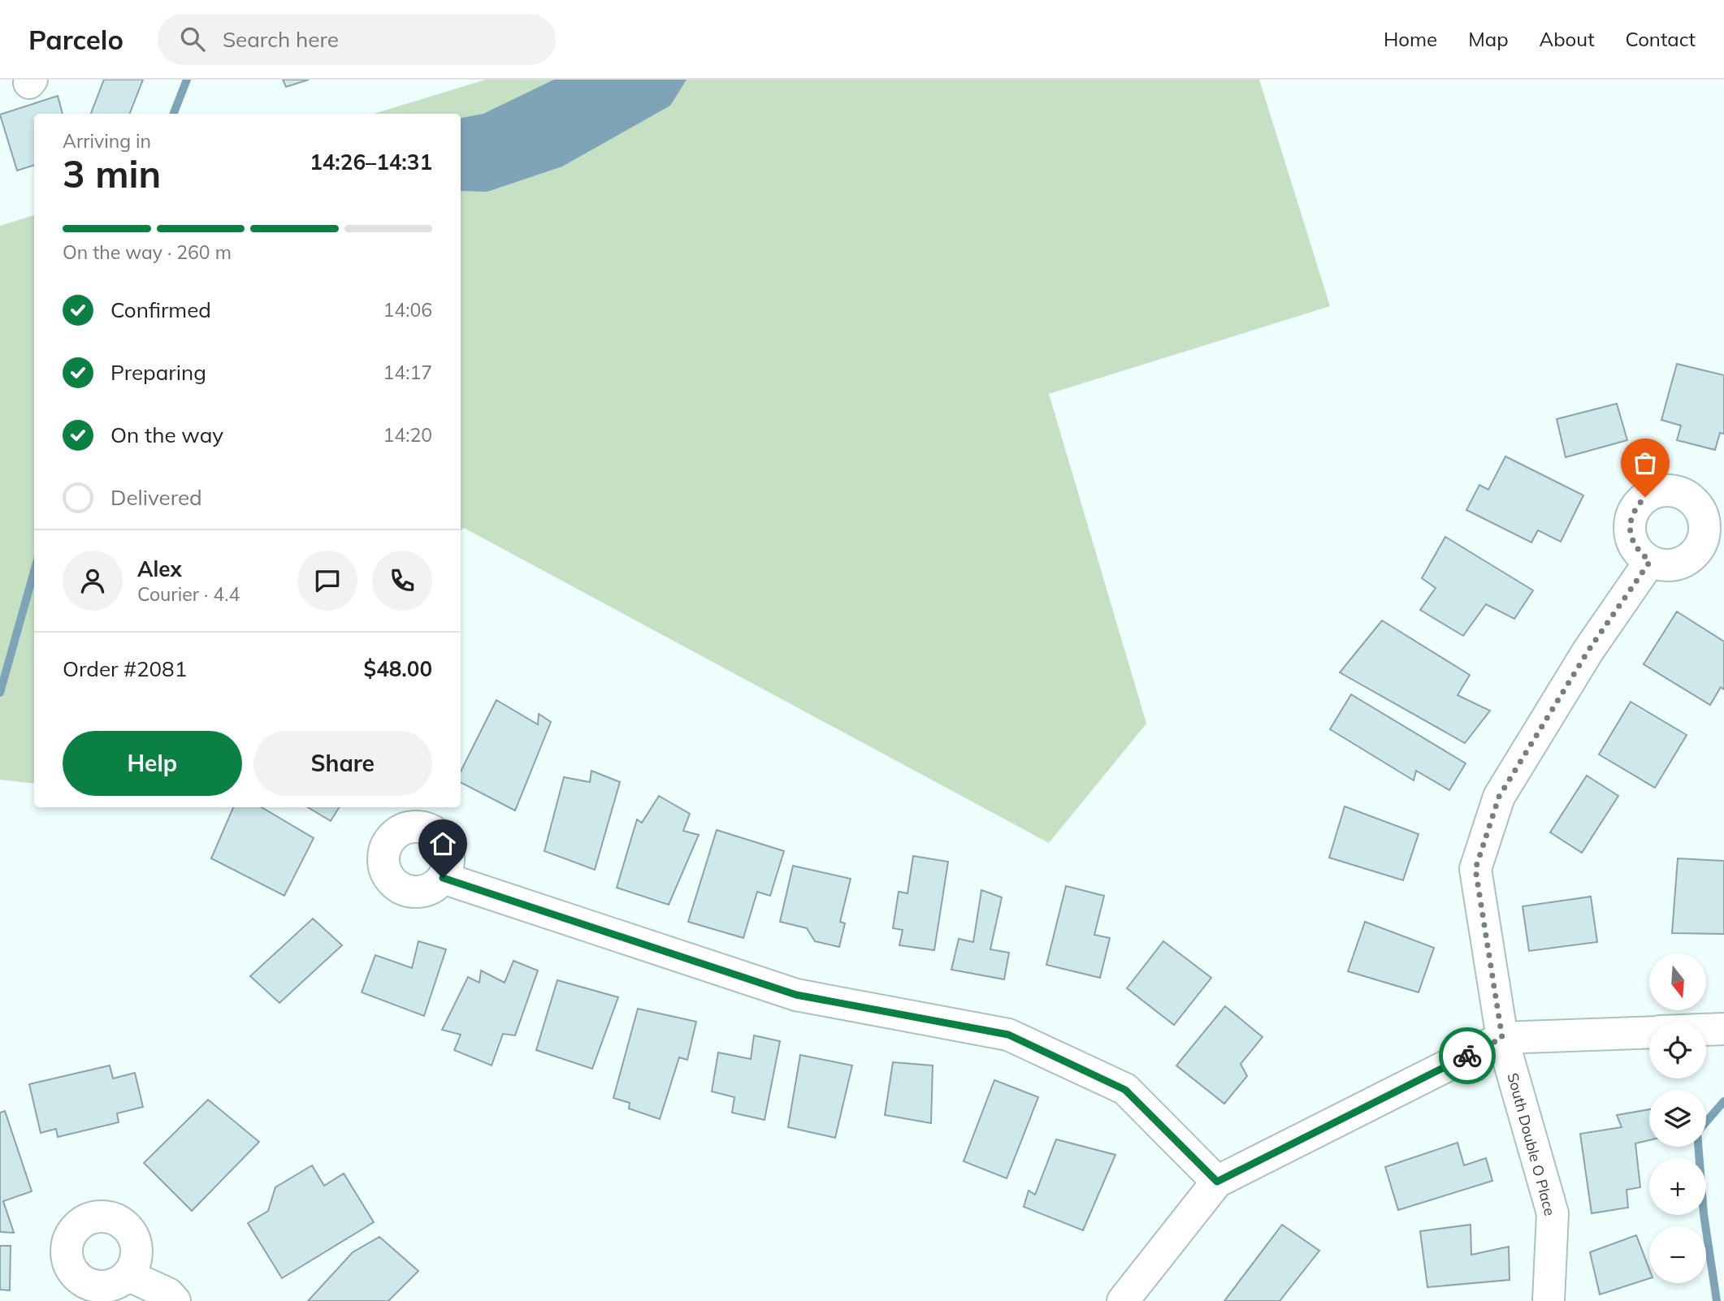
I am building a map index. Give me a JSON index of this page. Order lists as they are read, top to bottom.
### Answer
{
  "streets": {
    "street": ["South Double O Place"]
  },
  "north": "bottom",
  "page": {
    "header": "Parcelo",
    "search": "Search here",
    "nav": [
      "Home",
      "Map",
      "About",
      "Contact"
    ],
    "heading": ["3 min", "Arriving in", "14:26–14:31"],
    "panel": [
      "Alex",
      "Courier · 4.4",
      "Order #2081",
      "$48.00"
    ],
    "bar": "On the way · 260 m",
    "list": [
      ["Confirmed", "14:06"],
      ["Preparing", "14:17"],
      ["On the way", "14:20"],
      "Delivered"
    ],
    "buttons": ["Help", "Share"],
    "map_buttons": ["+", "−"]
  }
}
